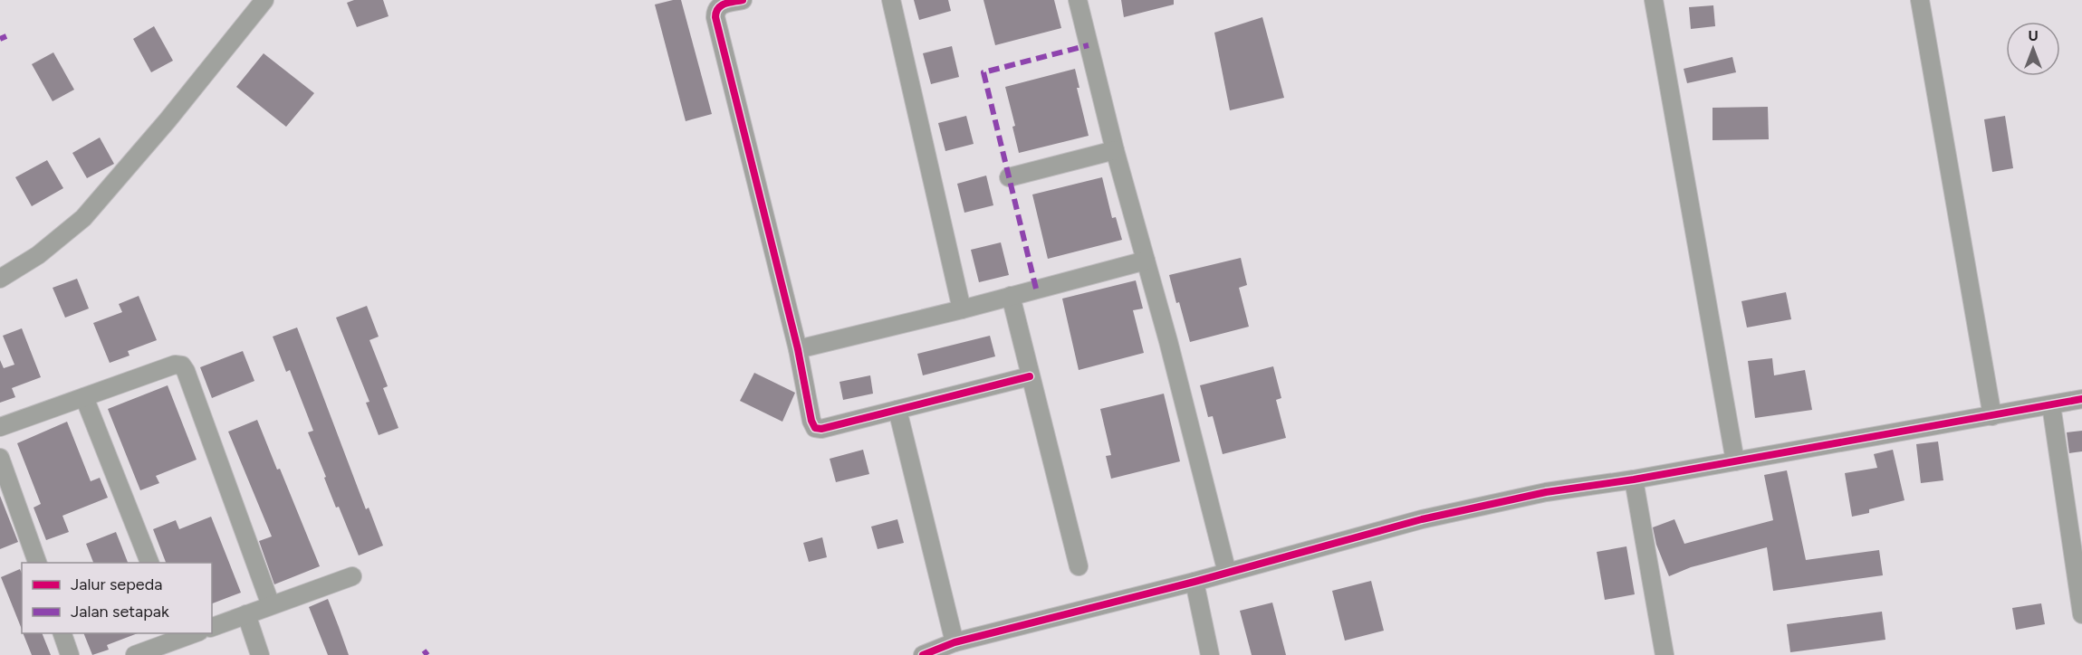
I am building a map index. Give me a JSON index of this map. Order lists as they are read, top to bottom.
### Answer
{
  "legend": ["Jalur sepeda", "Jalan setapak"],
  "north": "top"
}
